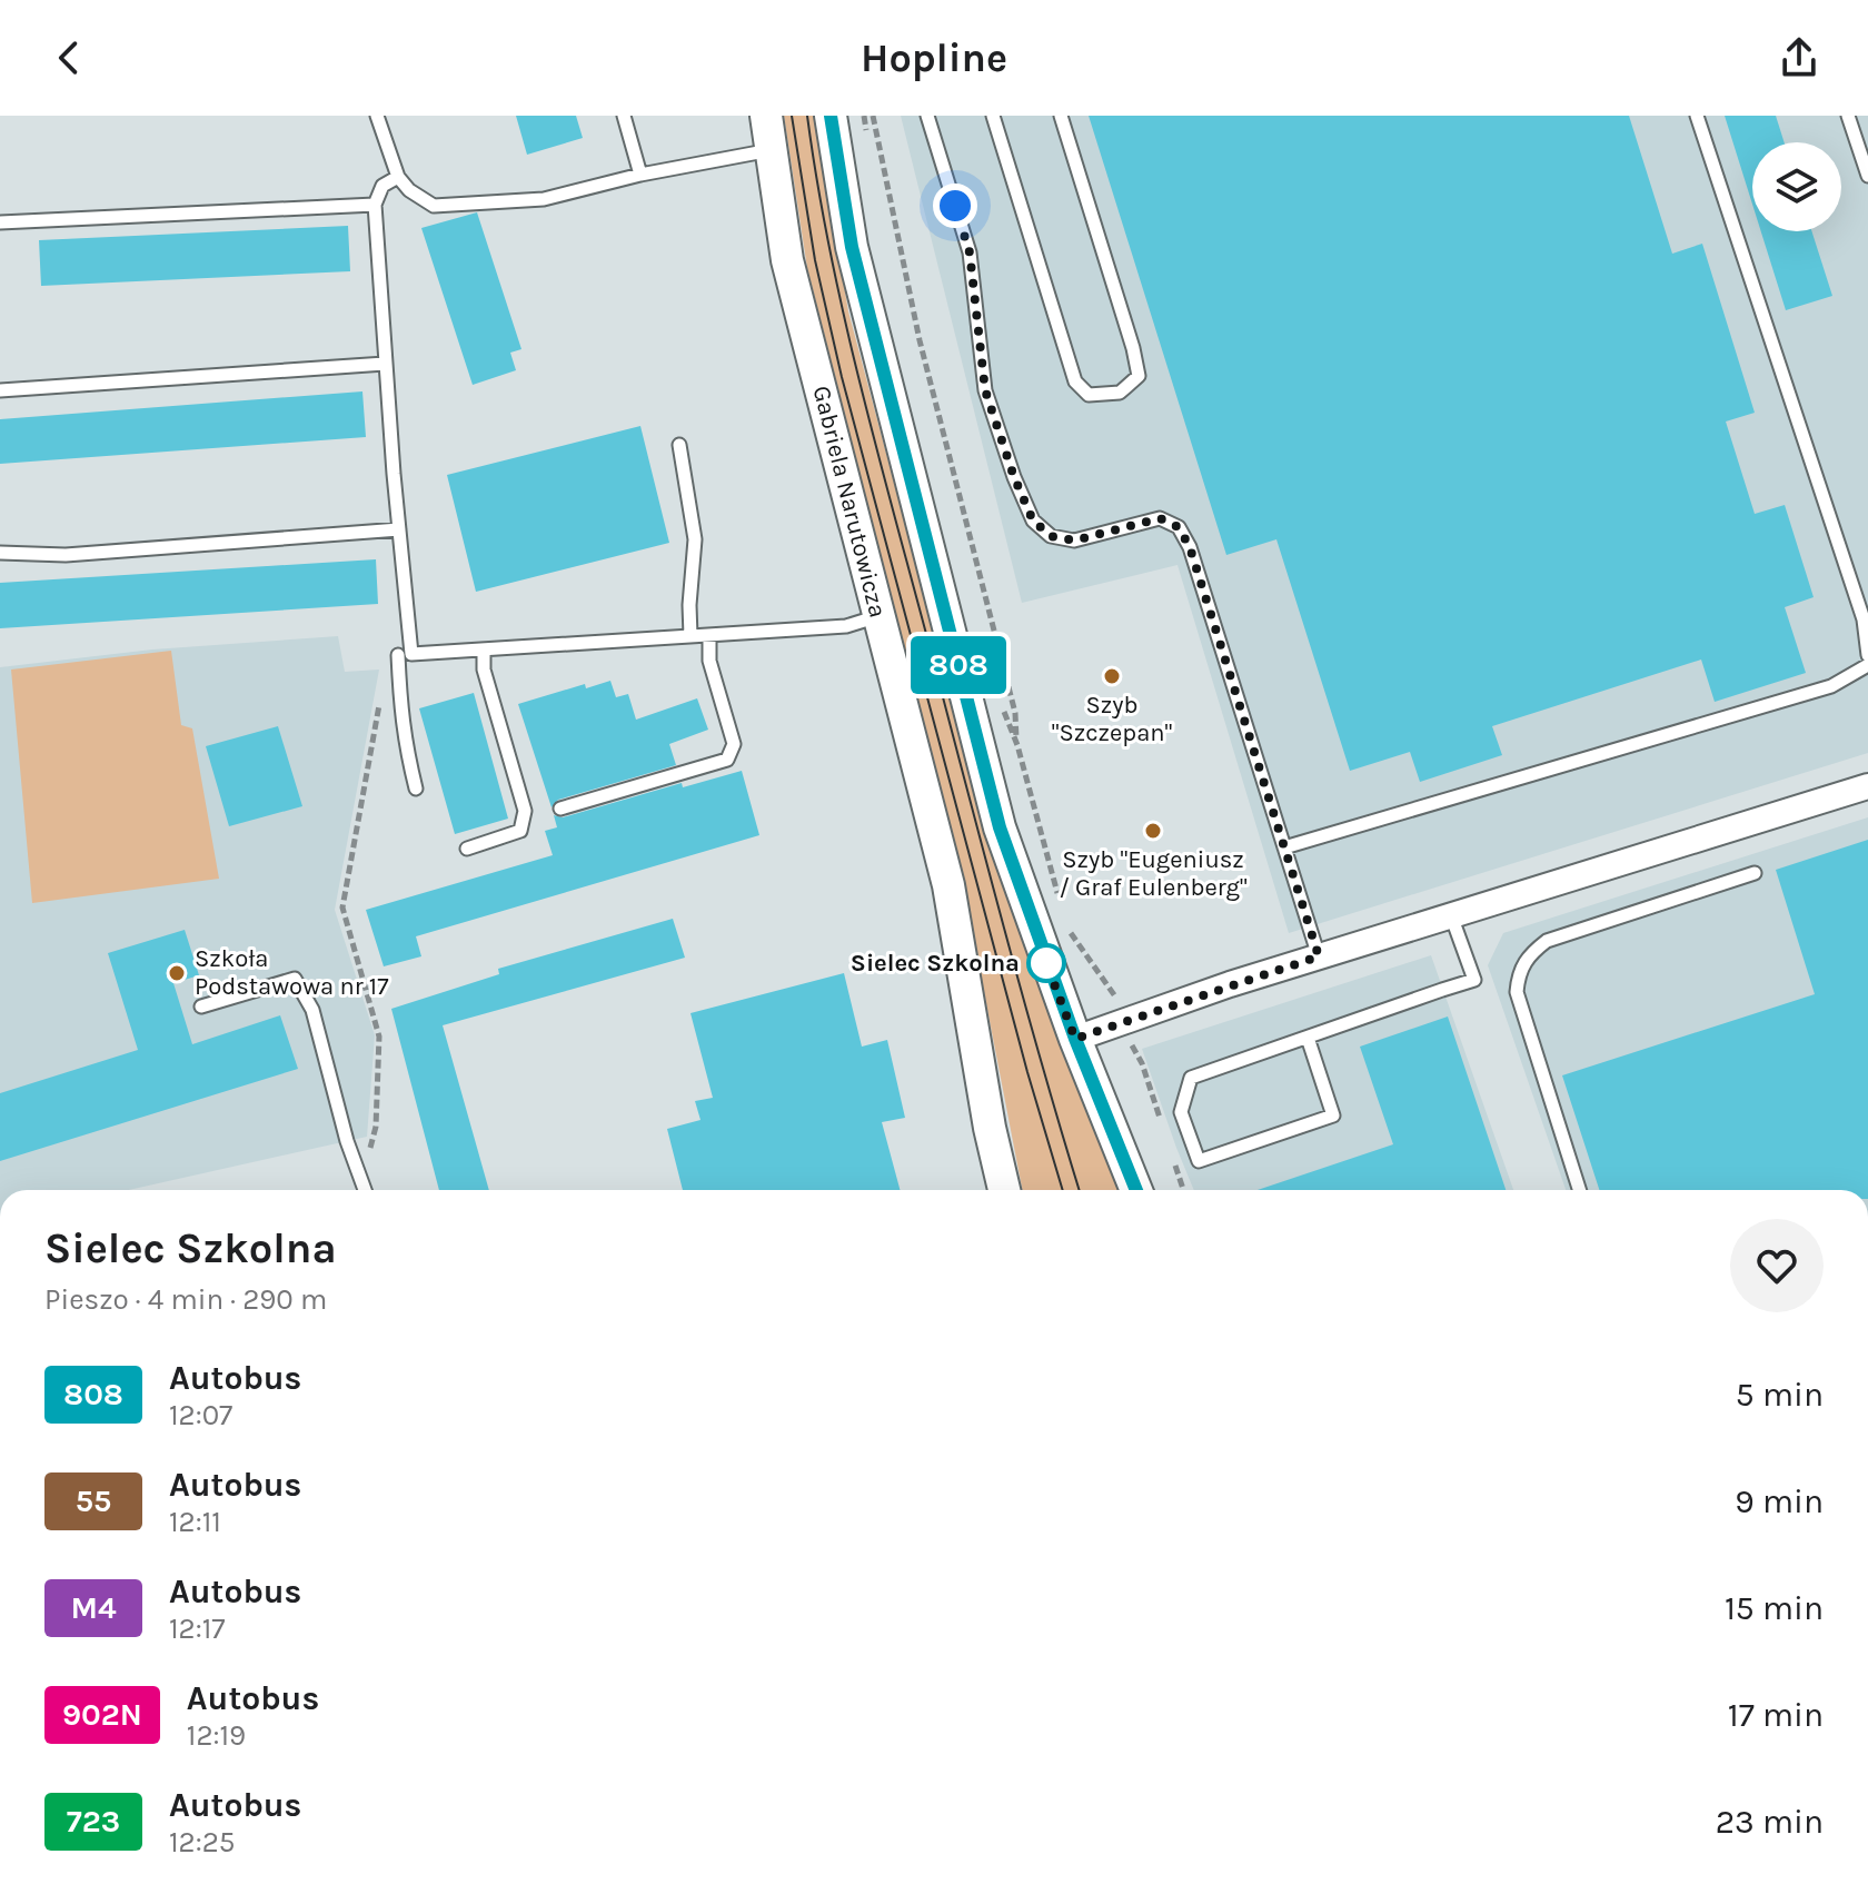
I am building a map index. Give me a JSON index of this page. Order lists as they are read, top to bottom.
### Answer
{
  "streets": {
    "street": ["Gabriela Narutowicza"]
  },
  "places": [
    "Szyb \"Szczepan\"",
    "Szyb \"Eugeniusz / Graf Eulenberg\"",
    "Sielec Szkolna",
    "Szkoła Podstawowa nr 17"
  ],
  "lines": ["bus line 808"],
  "page": {
    "header": "Hopline",
    "on_map": "808",
    "heading": ["Sielec Szkolna", "Pieszo · 4 min · 290 m"],
    "list": [
      {
        "mark": "808",
        "name": "Autobus",
        "note": "12:07",
        "value": "5 min"
      },
      {
        "mark": "55",
        "name": "Autobus",
        "note": "12:11",
        "value": "9 min"
      },
      {
        "mark": "M4",
        "name": "Autobus",
        "note": "12:17",
        "value": "15 min"
      },
      {
        "mark": "902N",
        "name": "Autobus",
        "note": "12:19",
        "value": "17 min"
      },
      {
        "mark": "723",
        "name": "Autobus",
        "note": "12:25",
        "value": "23 min"
      }
    ]
  }
}
